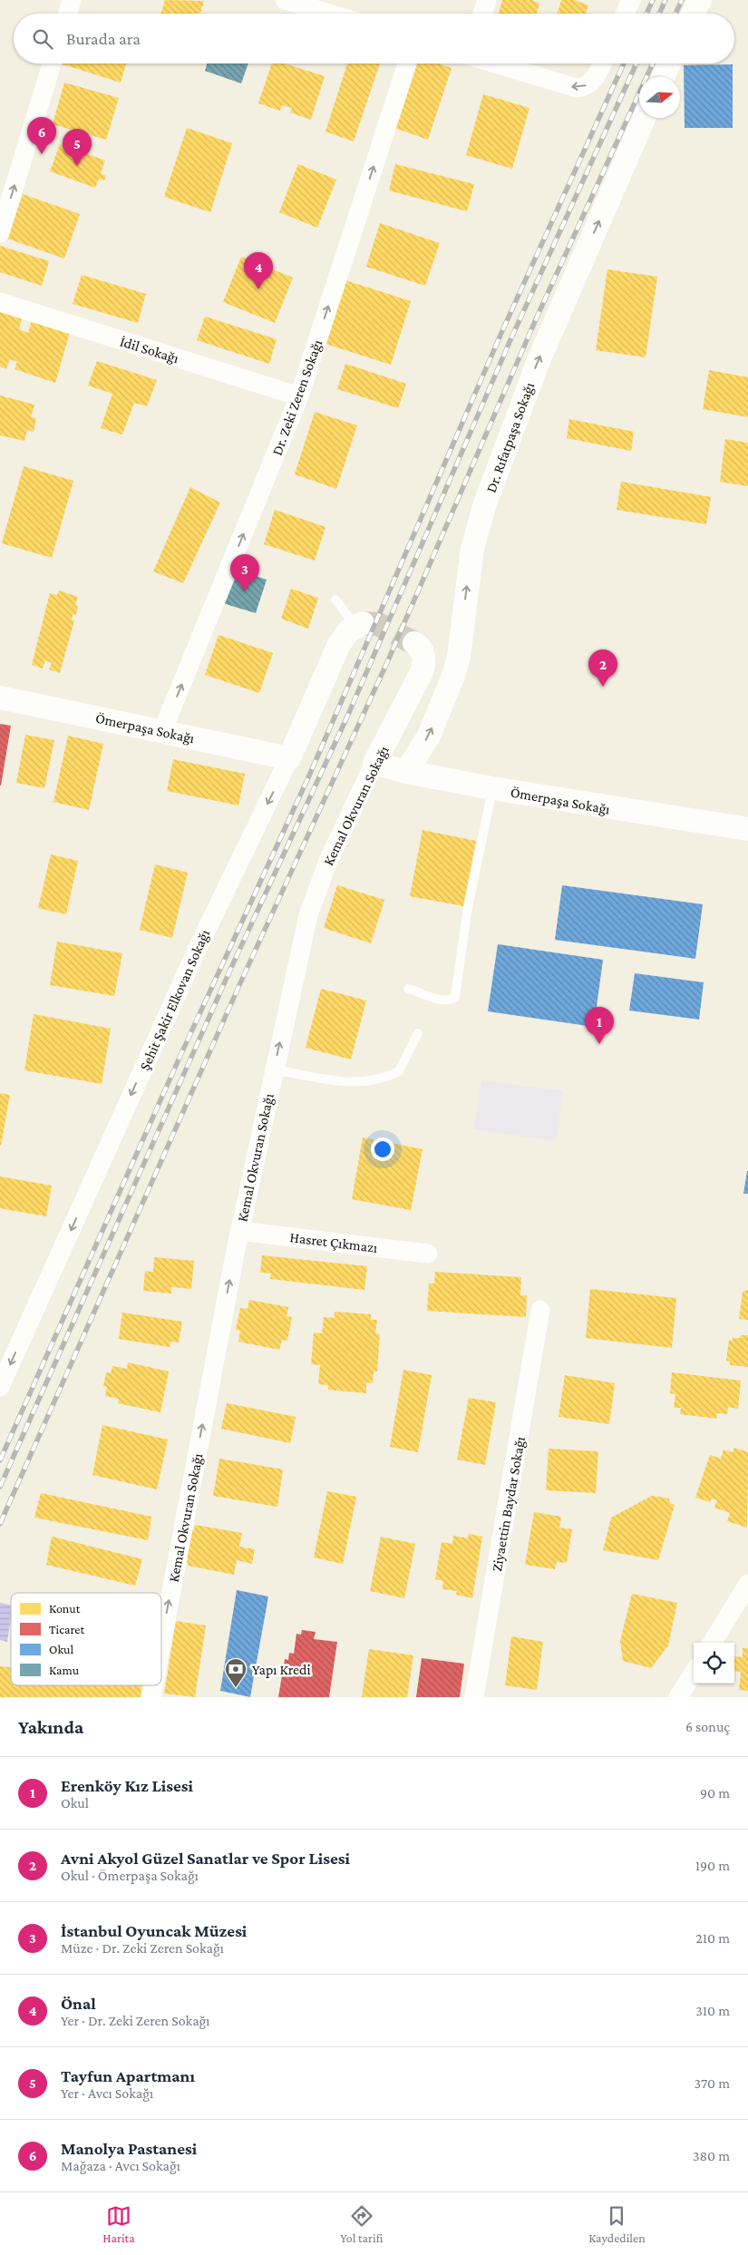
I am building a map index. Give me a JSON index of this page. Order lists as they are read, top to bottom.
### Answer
{
  "streets": {
    "street": [
      "İdil Sokağı",
      "Dr. Zeki Zeren Sokağı",
      "Dr. Rıfatpaşa Sokağı",
      "Ömerpaşa Sokağı",
      "Kemal Okvuran Sokağı",
      "Şehit Şakir Elkovan Sokağı",
      "Hasret Çıkmazı",
      "Ziyaettin Baydar Sokağı"
    ]
  },
  "crossings": [
    ["İdil Sokağı", "Dr. Zeki Zeren Sokağı"],
    ["Dr. Zeki Zeren Sokağı", "Ömerpaşa Sokağı"],
    ["Dr. Rıfatpaşa Sokağı", "Ömerpaşa Sokağı"],
    ["Ömerpaşa Sokağı", "Kemal Okvuran Sokağı"],
    ["Ömerpaşa Sokağı", "Şehit Şakir Elkovan Sokağı"],
    ["Kemal Okvuran Sokağı", "Hasret Çıkmazı"]
  ],
  "one_way": [
    "Dr. Zeki Zeren Sokağı",
    "Dr. Rıfatpaşa Sokağı",
    "Kemal Okvuran Sokağı",
    "Şehit Şakir Elkovan Sokağı"
  ],
  "places": {
    "bank": ["Yapı Kredi"]
  },
  "legend": [
    "Konut",
    "Ticaret",
    "Okul",
    "Kamu"
  ],
  "north": "right",
  "page": {
    "search": "Burada ara",
    "pins": [
      "6",
      "5",
      "4",
      "3",
      "2",
      "1"
    ],
    "heading": ["Yakında", "6 sonuç"],
    "list": [
      {
        "mark": "1",
        "name": "Erenköy Kız Lisesi",
        "note": "Okul",
        "value": "90 m"
      },
      {
        "mark": "2",
        "name": "Avni Akyol Güzel Sanatlar ve Spor Lisesi",
        "note": "Okul · Ömerpaşa Sokağı",
        "value": "190 m"
      },
      {
        "mark": "3",
        "name": "İstanbul Oyuncak Müzesi",
        "note": "Müze · Dr. Zeki Zeren Sokağı",
        "value": "210 m"
      },
      {
        "mark": "4",
        "name": "Önal",
        "note": "Yer · Dr. Zeki Zeren Sokağı",
        "value": "310 m"
      },
      {
        "mark": "5",
        "name": "Tayfun Apartmanı",
        "note": "Yer · Avcı Sokağı",
        "value": "370 m"
      },
      {
        "mark": "6",
        "name": "Manolya Pastanesi",
        "note": "Mağaza · Avcı Sokağı",
        "value": "380 m"
      }
    ],
    "nav": ["Harita", "Yol tarifi", "Kaydedilen"]
  }
}
